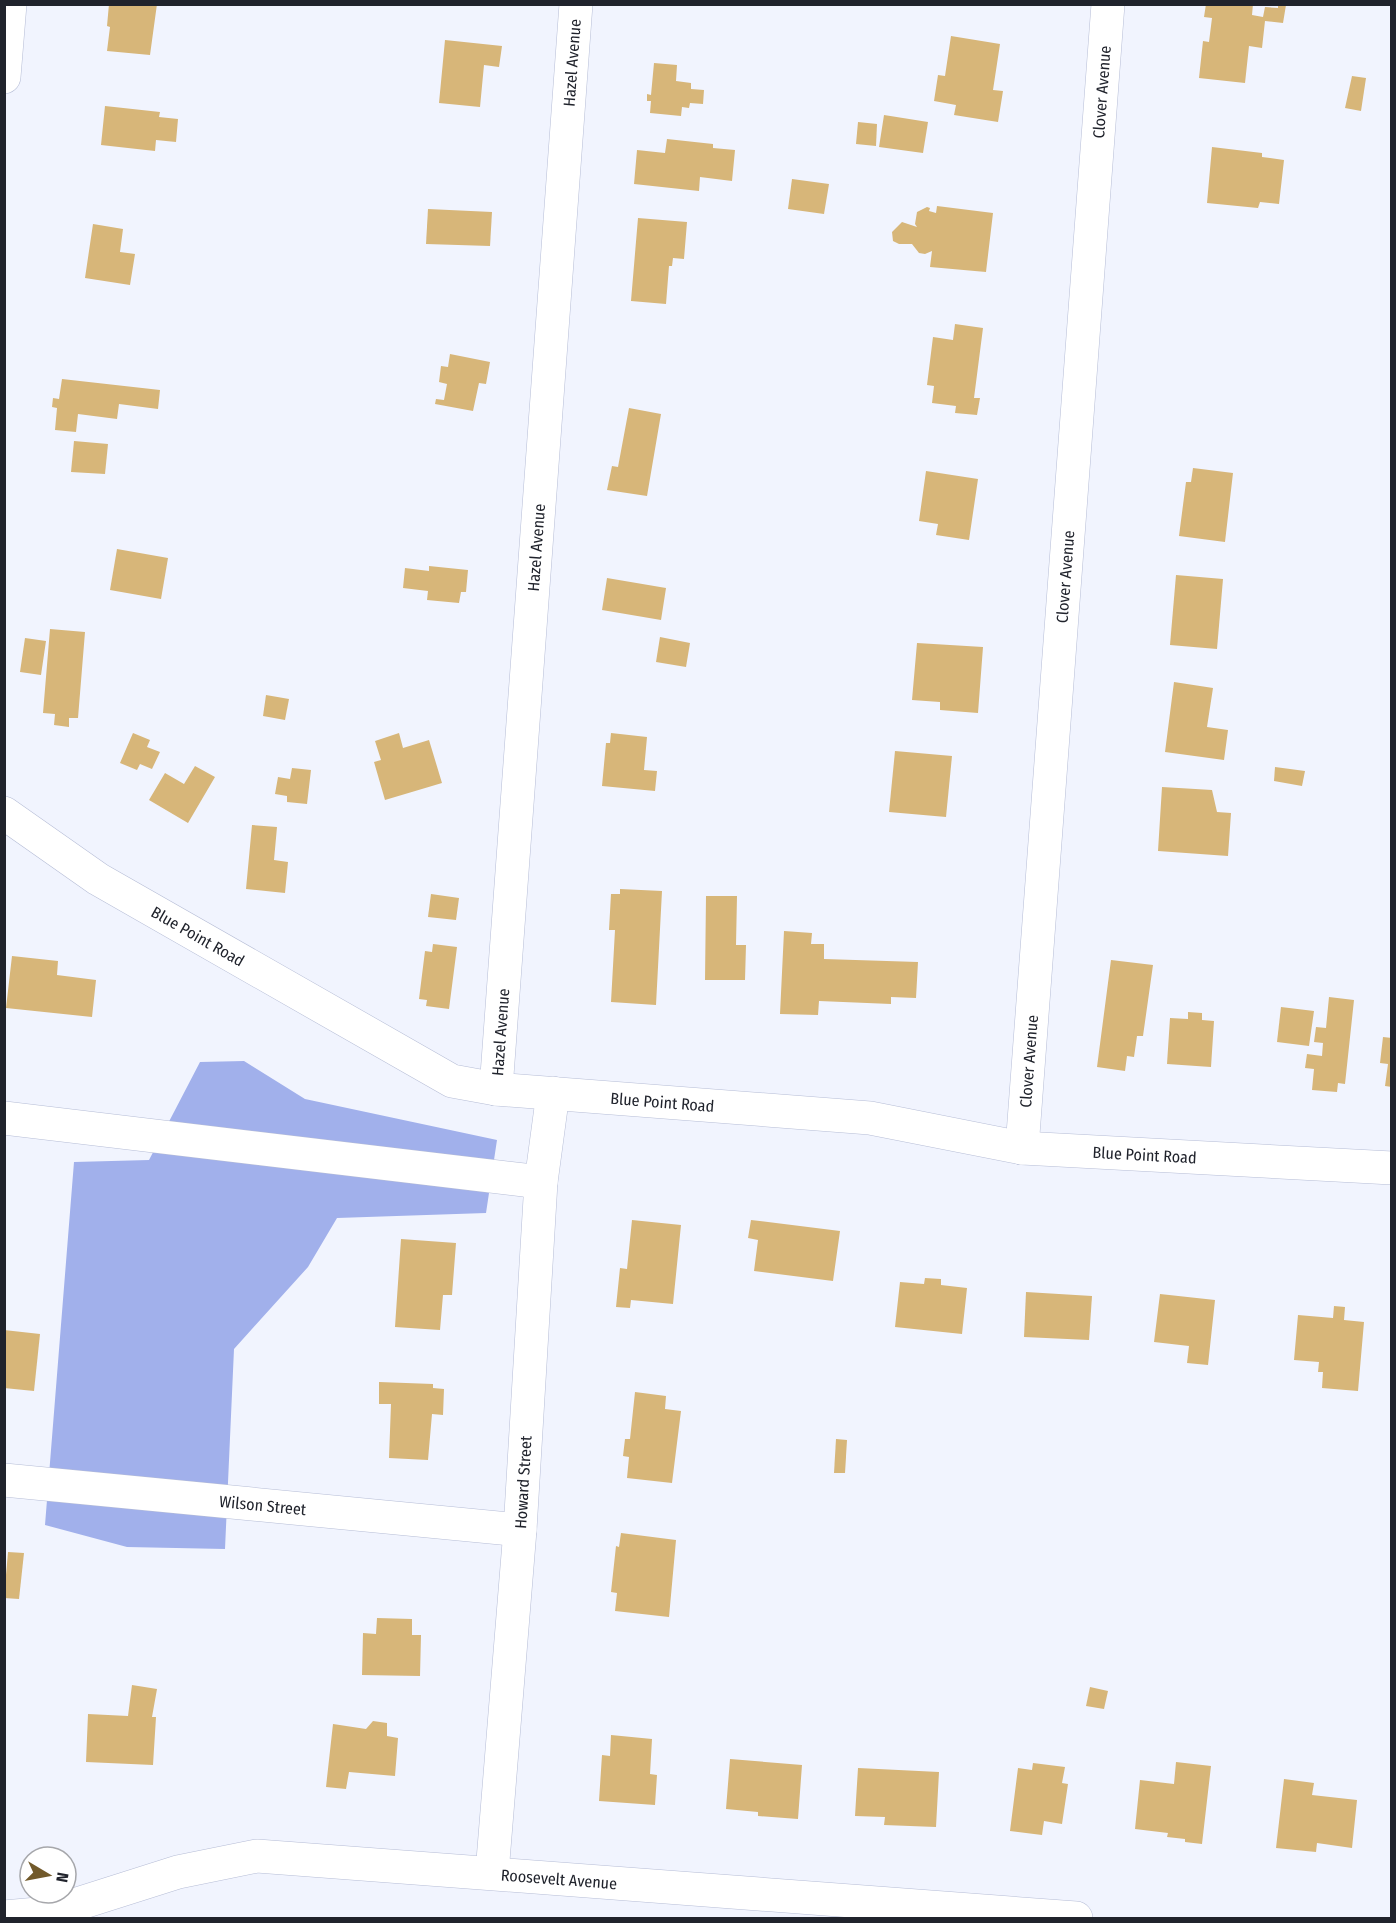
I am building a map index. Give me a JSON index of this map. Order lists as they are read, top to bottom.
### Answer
{
  "streets": {
    "street": [
      "Hazel Avenue",
      "Clover Avenue",
      "Blue Point Road",
      "Howard Street",
      "Wilson Street",
      "Roosevelt Avenue"
    ]
  },
  "crossings": [
    ["Hazel Avenue", "Blue Point Road"],
    ["Clover Avenue", "Blue Point Road"],
    ["Blue Point Road", "Howard Street"],
    ["Howard Street", "Wilson Street"],
    ["Howard Street", "Roosevelt Avenue"]
  ],
  "north": "right"
}
